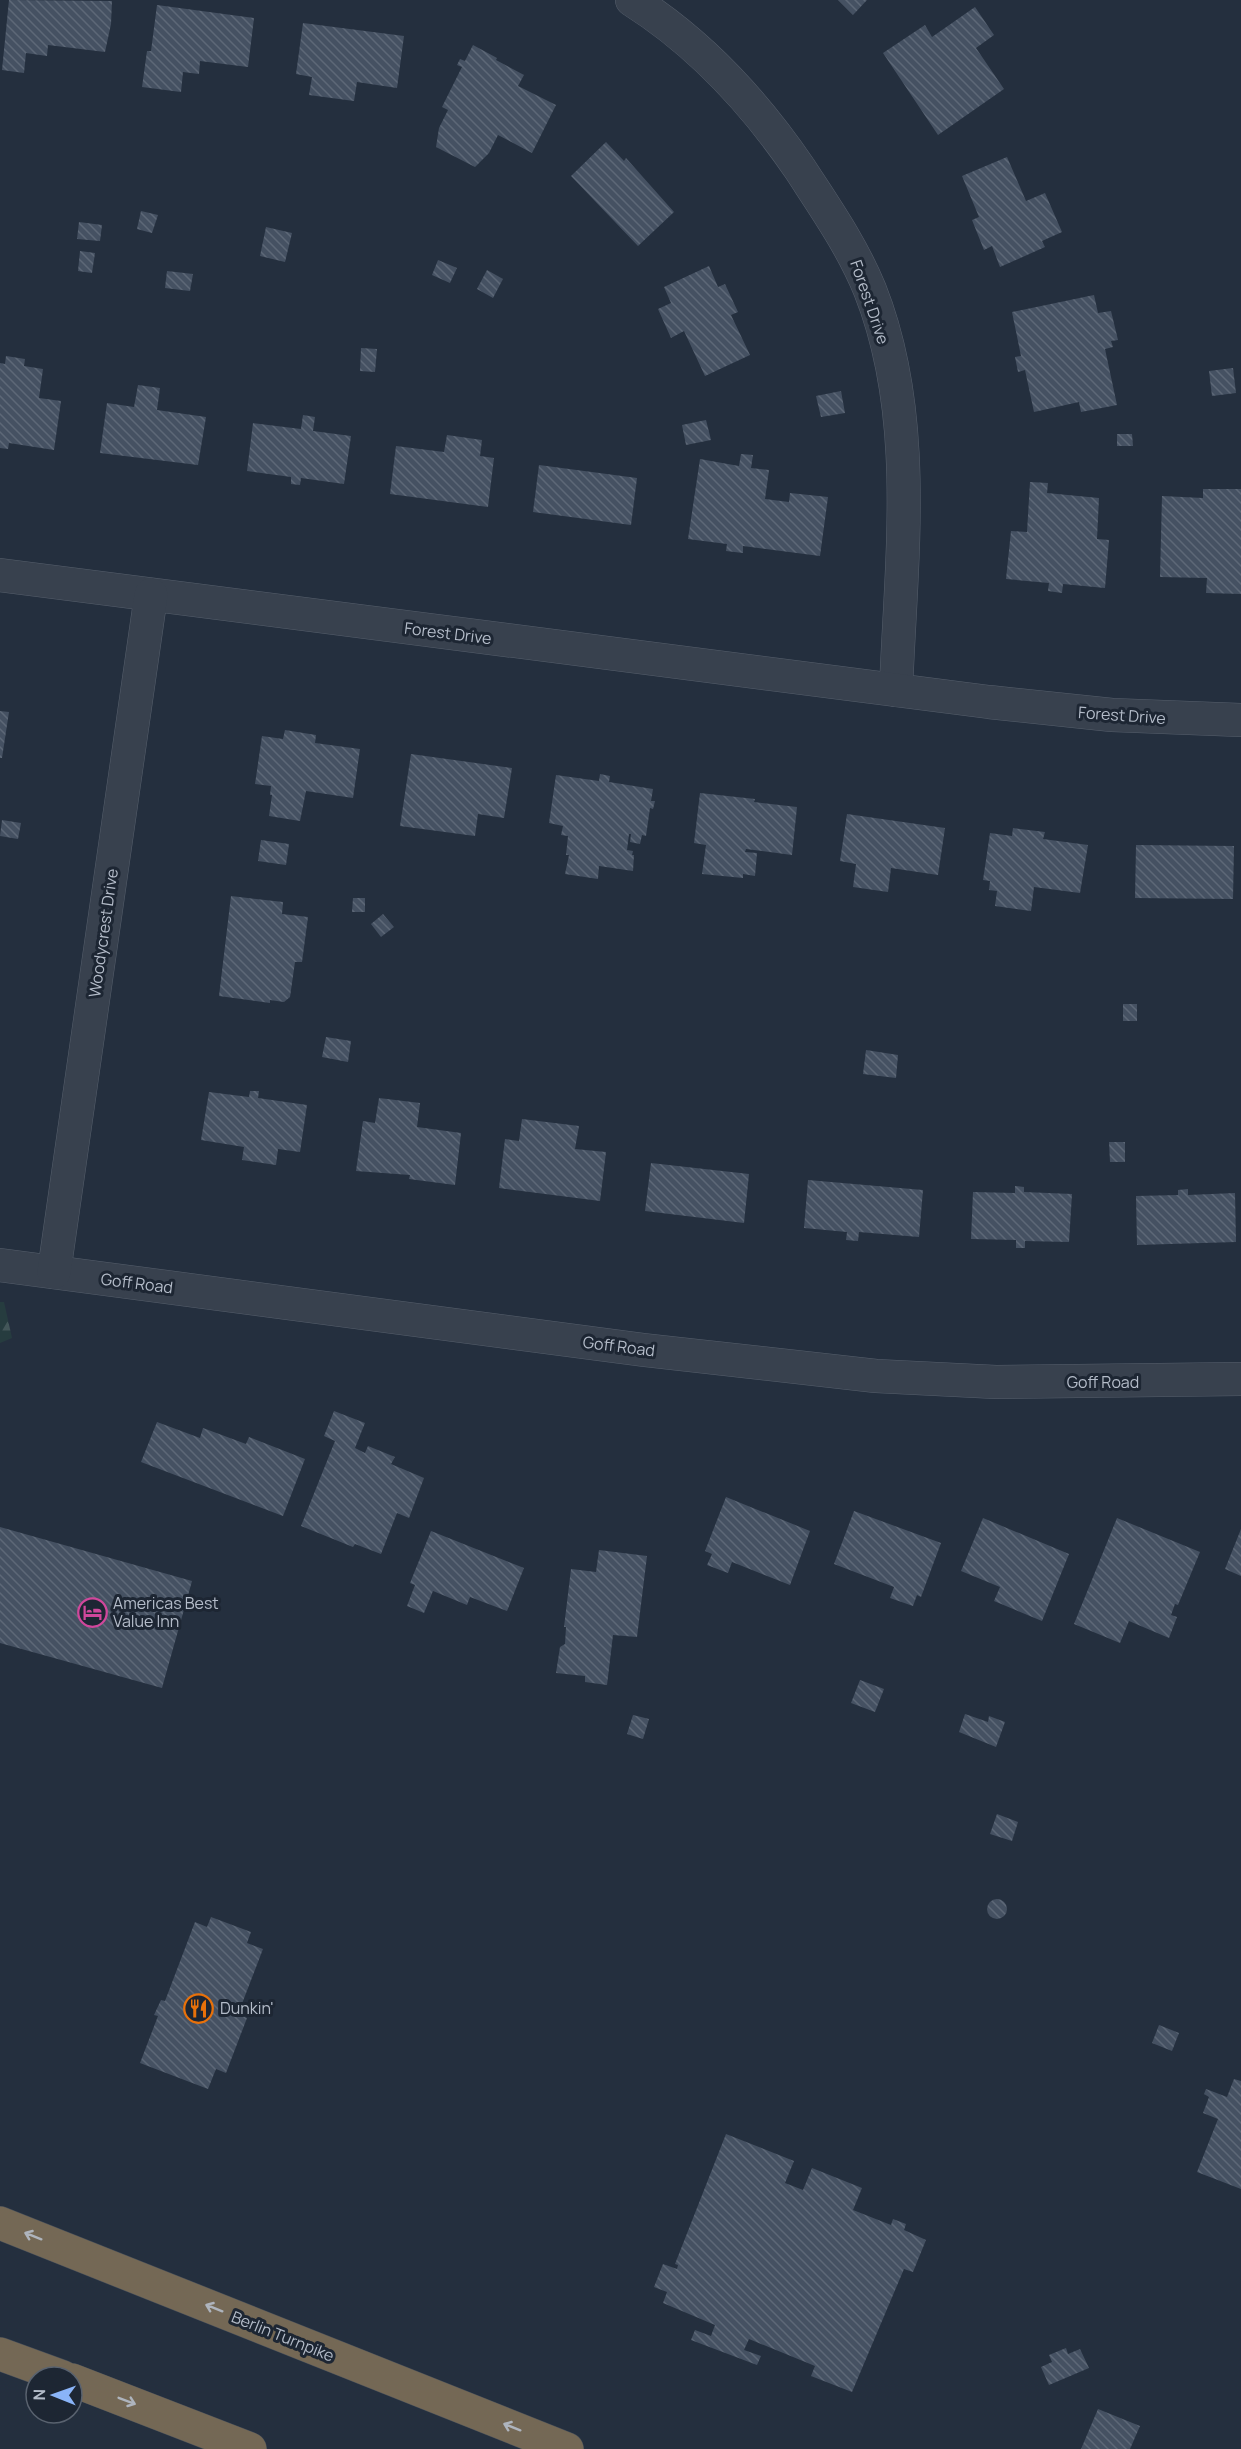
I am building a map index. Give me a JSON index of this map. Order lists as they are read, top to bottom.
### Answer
{
  "streets": {
    "highway": ["Berlin Turnpike"],
    "street": ["Forest Drive", "Woodycrest Drive", "Goff Road"]
  },
  "crossings": [
    ["Forest Drive", "Woodycrest Drive"],
    ["Woodycrest Drive", "Goff Road"]
  ],
  "places": {
    "hotel": ["Americas Best Value Inn"],
    "restaurant": ["Dunkin'"]
  },
  "north": "left"
}
